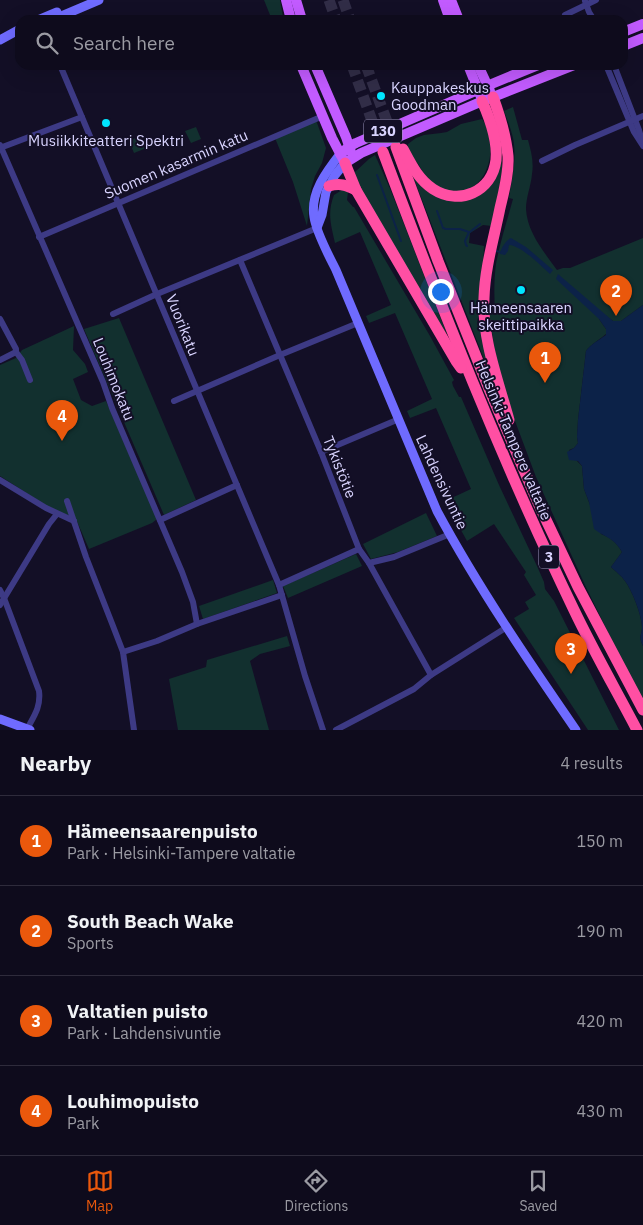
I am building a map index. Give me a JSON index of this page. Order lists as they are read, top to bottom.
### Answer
{
  "streets": {
    "highway": ["Helsinki-Tampere valtatie", "3"],
    "main road": ["130", "Lahdensivuntie"],
    "street": [
      "Suomen kasarmin katu",
      "Vuorikatu",
      "Louhimokatu",
      "Tykistötie"
    ]
  },
  "crossings": [
    ["130", "Helsinki-Tampere valtatie"],
    ["130", "Lahdensivuntie"],
    ["Suomen kasarmin katu", "Vuorikatu"],
    ["Suomen kasarmin katu", "Louhimokatu"]
  ],
  "places": ["Kauppakeskus Goodman", "Musiikkiteatteri Spektri", "Hämeensaaren skeittipaikka"],
  "page": {
    "search": "Search here",
    "pins": [
      "2",
      "1",
      "4",
      "3"
    ],
    "heading": ["Nearby", "4 results"],
    "list": [
      {
        "mark": "1",
        "name": "Hämeensaarenpuisto",
        "note": "Park · Helsinki-Tampere valtatie",
        "value": "150 m"
      },
      {
        "mark": "2",
        "name": "South Beach Wake",
        "note": "Sports",
        "value": "190 m"
      },
      {
        "mark": "3",
        "name": "Valtatien puisto",
        "note": "Park · Lahdensivuntie",
        "value": "420 m"
      },
      {
        "mark": "4",
        "name": "Louhimopuisto",
        "note": "Park",
        "value": "430 m"
      }
    ],
    "nav": ["Map", "Directions", "Saved"]
  }
}
